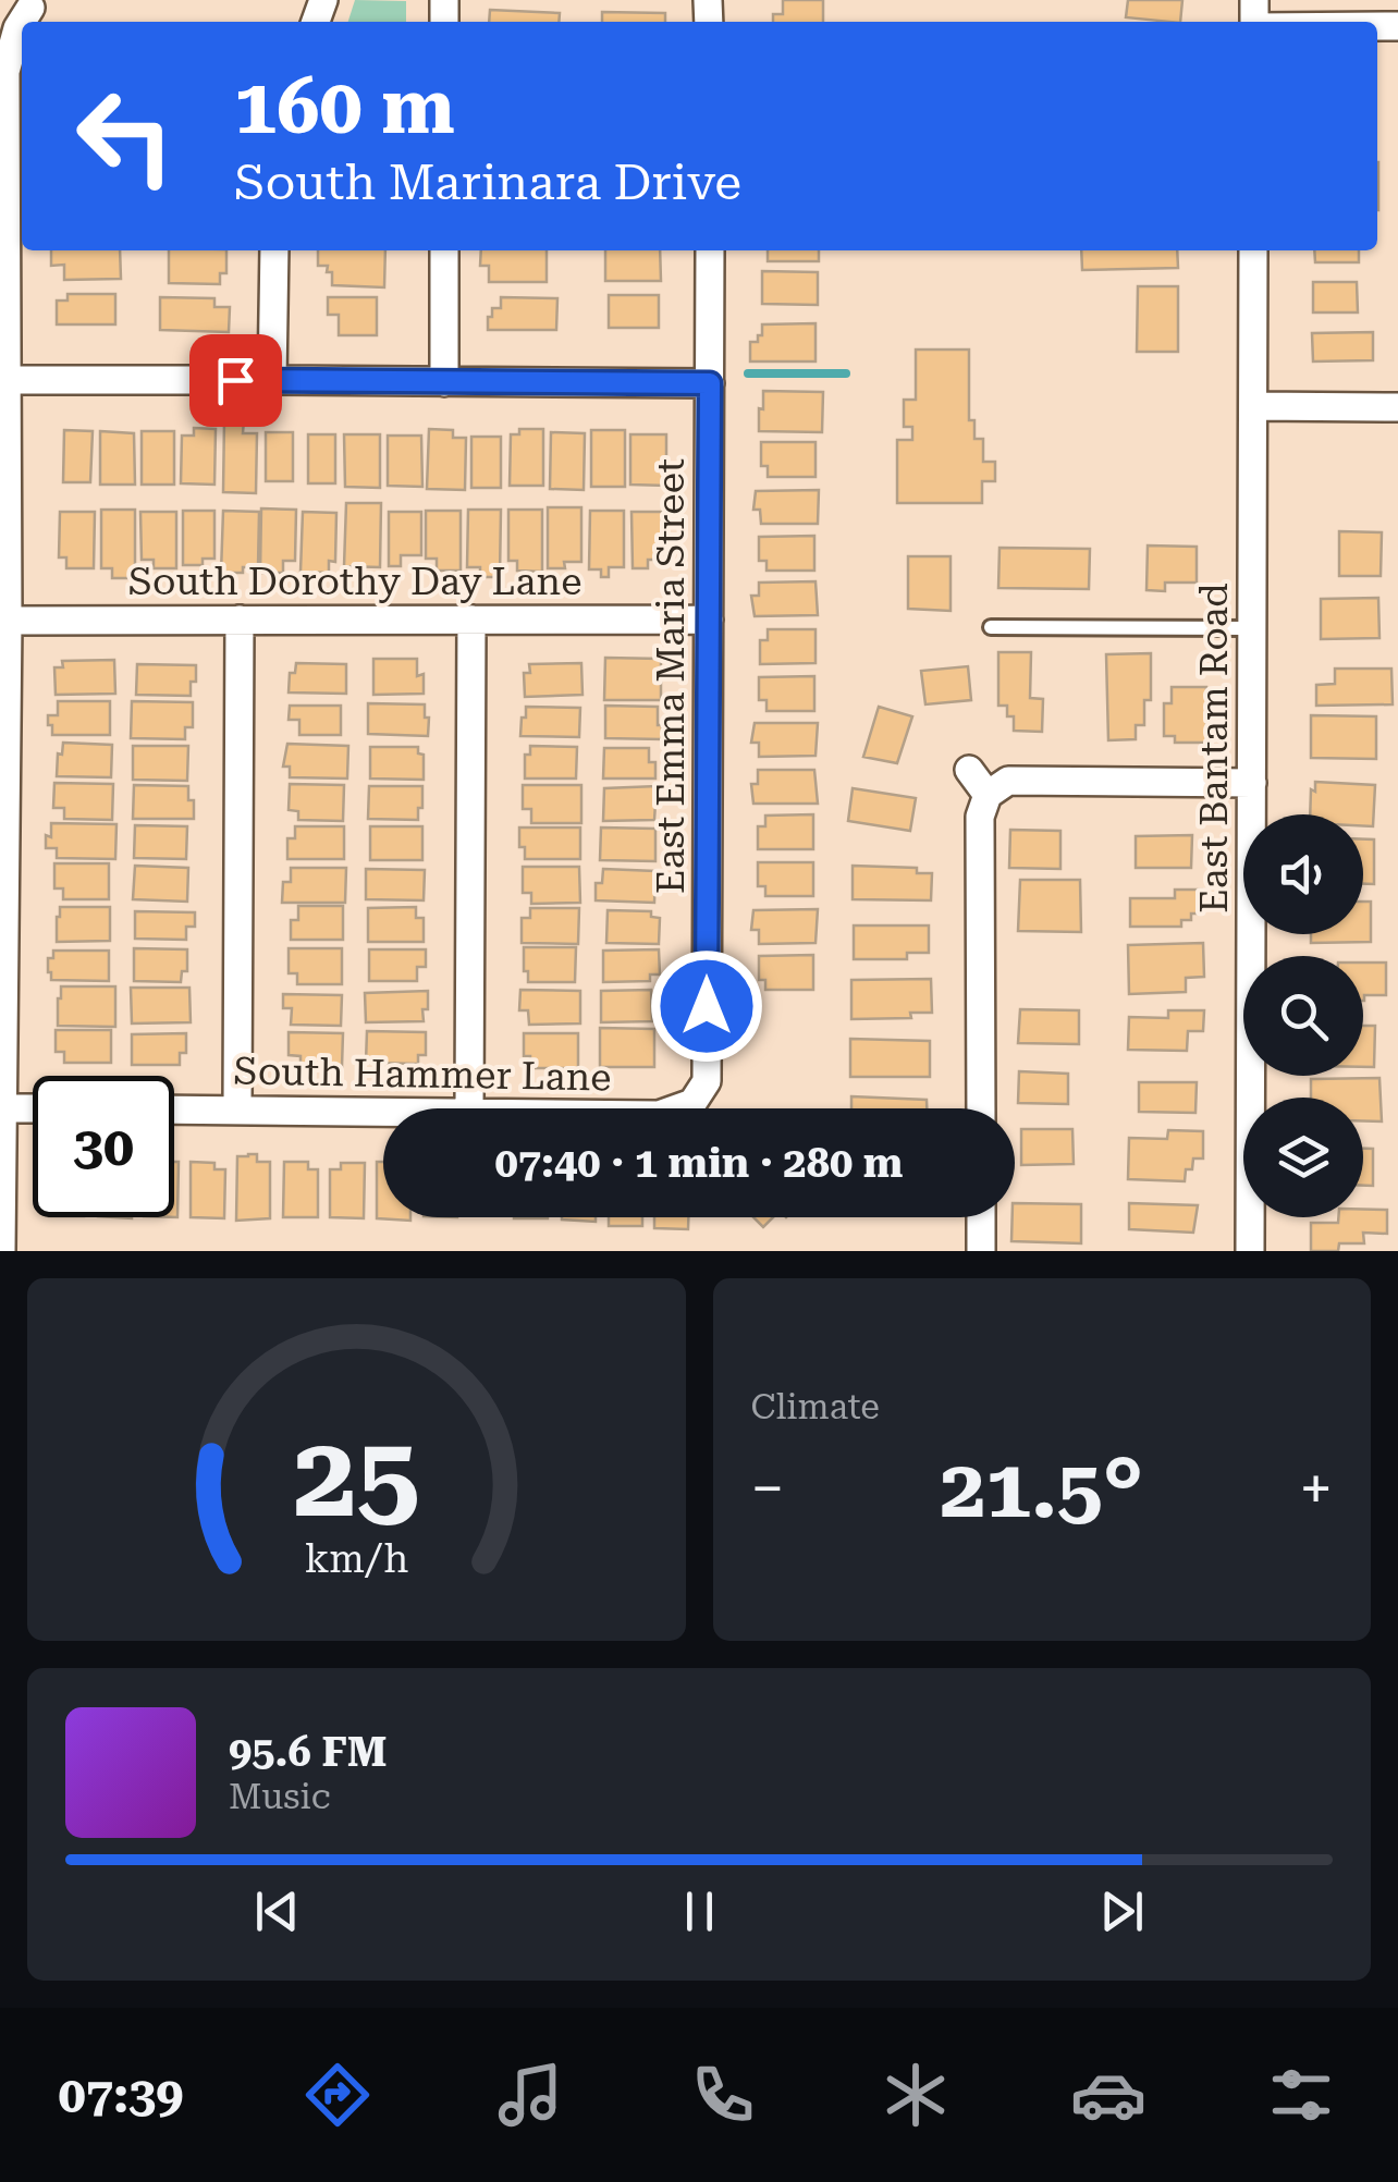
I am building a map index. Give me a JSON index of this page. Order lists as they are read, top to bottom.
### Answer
{
  "streets": {
    "street": [
      "South Dorothy Day Lane",
      "East Emma Maria Street",
      "East Bantam Road",
      "South Hammer Lane"
    ]
  },
  "crossings": [
    ["South Dorothy Day Lane", "East Emma Maria Street"],
    ["East Emma Maria Street", "South Hammer Lane"]
  ],
  "page": {
    "turn": ["160 m", "South Marinara Drive"],
    "limit": "30",
    "trip": "07:40 · 1 min · 280 m",
    "tile": "Climate",
    "heat": ["−", "21.5°", "+"],
    "song": ["95.6 FM", "Music"],
    "tabs": "07:39",
    "gauge": ["25", "km/h"]
  }
}
